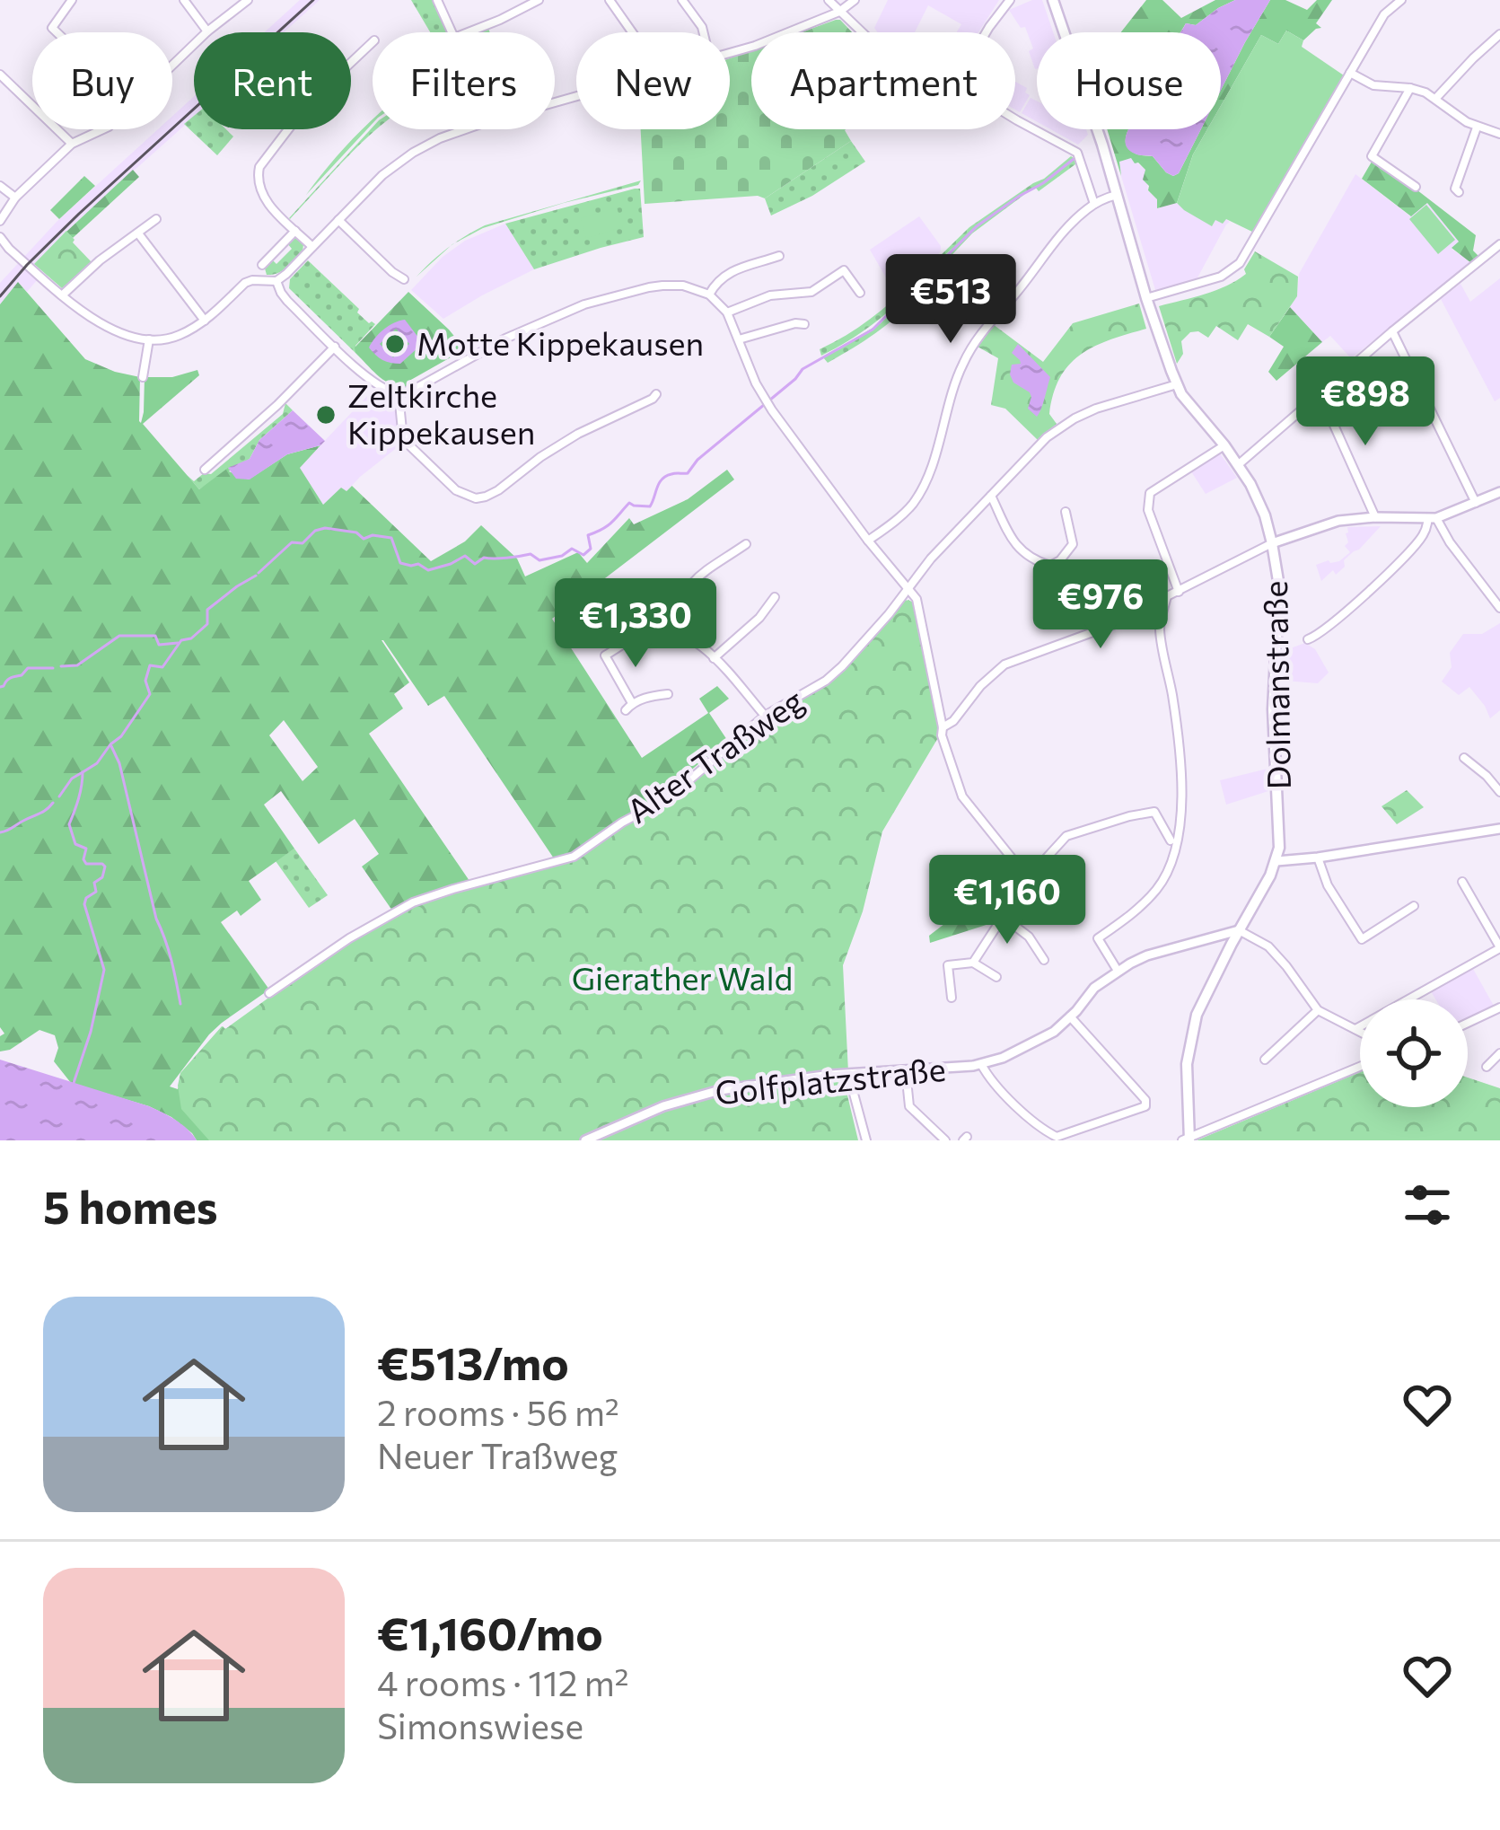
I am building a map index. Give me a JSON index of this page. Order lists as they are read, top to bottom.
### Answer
{
  "streets": {
    "main road": ["Dolmanstraße"],
    "street": ["Alter Traßweg", "Golfplatzstraße"]
  },
  "crossings": [
    ["Dolmanstraße", "Alter Traßweg"],
    ["Dolmanstraße", "Golfplatzstraße"]
  ],
  "parks": ["Gierather Wald"],
  "places": ["Motte Kippekausen", "Zeltkirche Kippekausen"],
  "page": {
    "chip": [
      "Buy",
      "Rent",
      "Filters",
      "New",
      "Apartment",
      "House"
    ],
    "price": [
      "€513",
      "€898",
      "€976",
      "€1,330",
      "€1,160"
    ],
    "heading": "5 homes",
    "list": [
      {
        "name": "€513/mo",
        "note": "2 rooms · 56 m² · Neuer Traßweg"
      },
      {
        "name": "€1,160/mo",
        "note": "4 rooms · 112 m² · Simonswiese"
      }
    ]
  }
}
